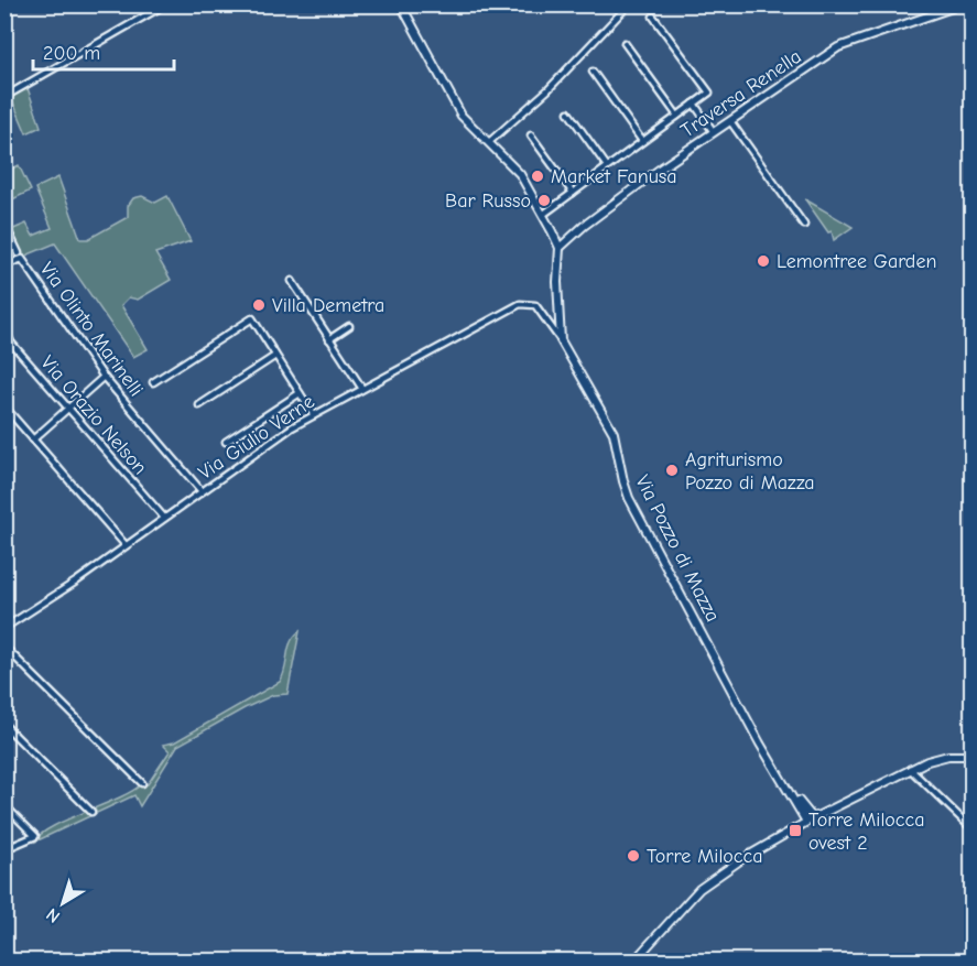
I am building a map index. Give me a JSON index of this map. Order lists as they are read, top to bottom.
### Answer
{
  "streets": {
    "street": [
      "Traversa Renella",
      "Via Olinto Marinelli",
      "Via Orazio Nelson",
      "Via Giulio Verne",
      "Via Pozzo di Mazza"
    ]
  },
  "crossings": [
    ["Traversa Renella", "Via Pozzo di Mazza"],
    ["Via Olinto Marinelli", "Via Giulio Verne"],
    ["Via Orazio Nelson", "Via Giulio Verne"],
    ["Via Giulio Verne", "Via Pozzo di Mazza"]
  ],
  "places": {
    "other": [
      "Market Fanusa",
      "Bar Russo",
      "Lemontree Garden",
      "Villa Demetra",
      "Agriturismo Pozzo di Mazza",
      "Torre Milocca"
    ],
    "transit": ["Torre Milocca ovest 2"]
  },
  "scale_bar": "200 m",
  "north": "bottom left"
}
